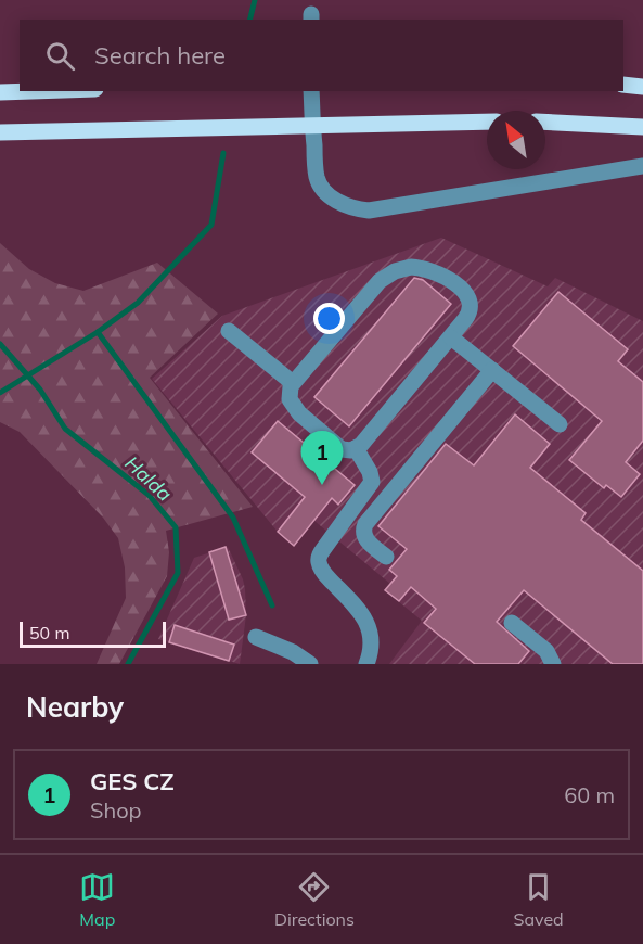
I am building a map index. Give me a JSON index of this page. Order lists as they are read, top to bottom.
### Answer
{
  "water": ["Halda"],
  "scale_bar": "50 m",
  "north": "top left",
  "page": {
    "search": "Search here",
    "pins": "1",
    "scale": "50 m",
    "heading": "Nearby",
    "list": [
      {
        "mark": "1",
        "name": "GES CZ",
        "note": "Shop",
        "value": "60 m"
      }
    ],
    "nav": ["Map", "Directions", "Saved"]
  }
}
